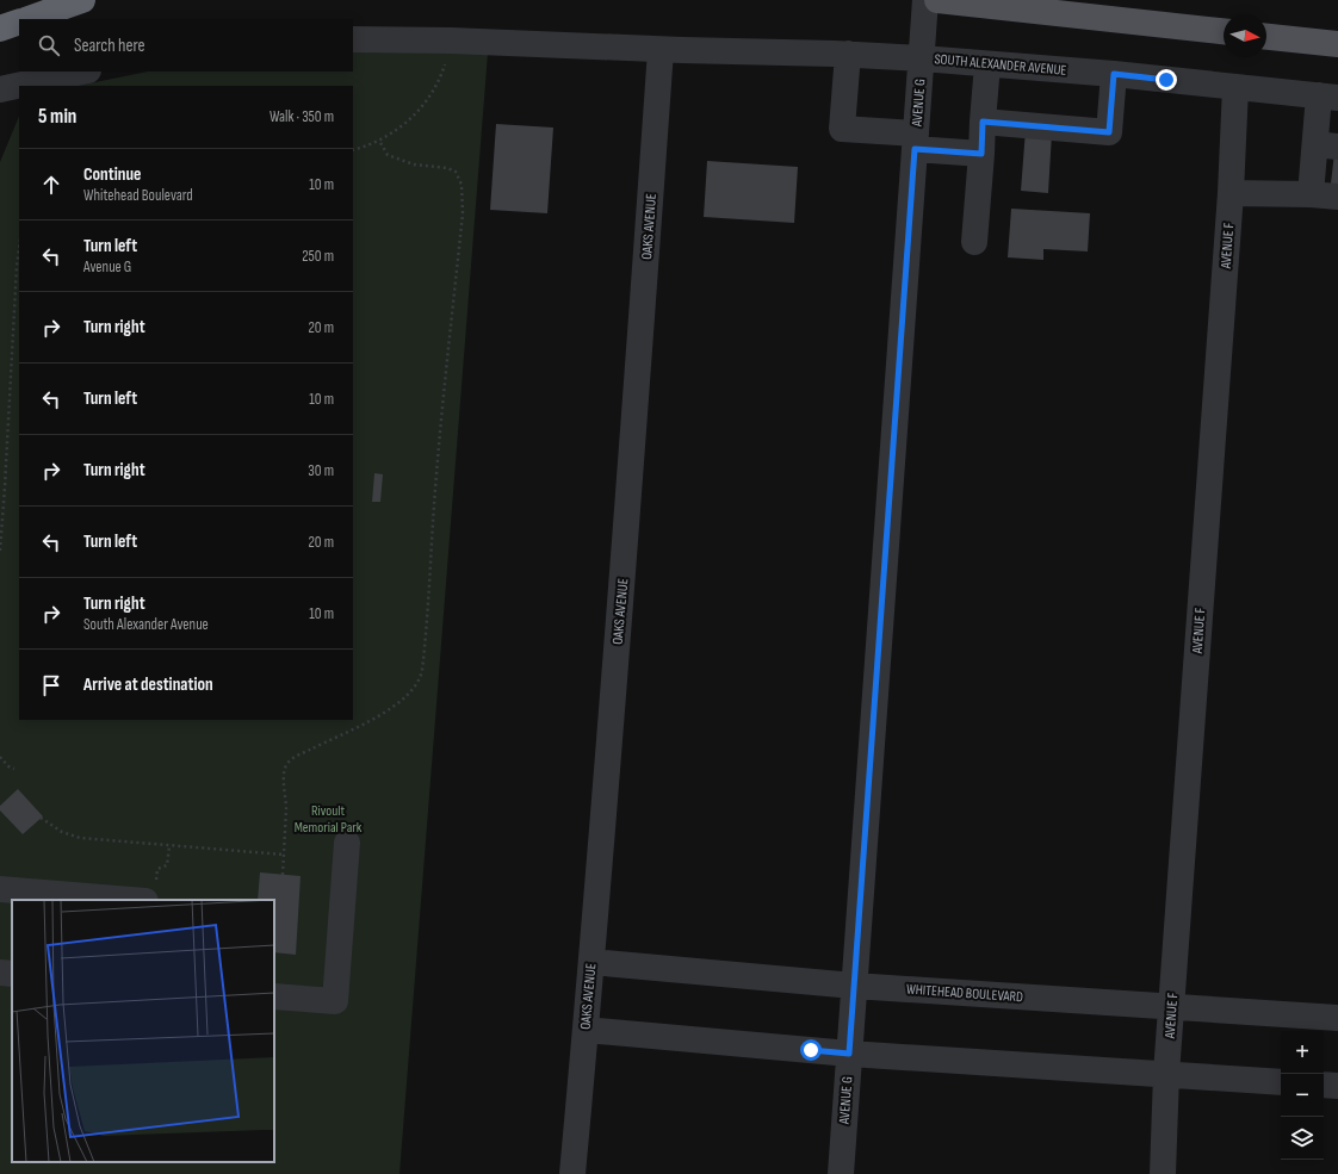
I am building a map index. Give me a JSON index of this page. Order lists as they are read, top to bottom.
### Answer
{
  "streets": {
    "street": [
      "SOUTH ALEXANDER AVENUE",
      "AVENUE G",
      "OAKS AVENUE",
      "AVENUE F",
      "WHITEHEAD BOULEVARD"
    ]
  },
  "crossings": [
    ["SOUTH ALEXANDER AVENUE", "AVENUE G"],
    ["SOUTH ALEXANDER AVENUE", "OAKS AVENUE"],
    ["SOUTH ALEXANDER AVENUE", "AVENUE F"],
    ["AVENUE G", "WHITEHEAD BOULEVARD"],
    ["OAKS AVENUE", "WHITEHEAD BOULEVARD"],
    ["AVENUE F", "WHITEHEAD BOULEVARD"]
  ],
  "parks": ["Rivoult Memorial Park"],
  "north": "right",
  "page": {
    "search": "Search here",
    "heading": ["5 min", "Walk · 350 m"],
    "list": [
      ["Continue", "Whitehead Boulevard", "10 m"],
      ["Turn left", "Avenue G", "250 m"],
      ["Turn right", "20 m"],
      ["Turn left", "10 m"],
      ["Turn right", "30 m"],
      ["Turn left", "20 m"],
      ["Turn right", "South Alexander Avenue", "10 m"],
      "Arrive at destination"
    ],
    "map_buttons": ["+", "−"]
  }
}
